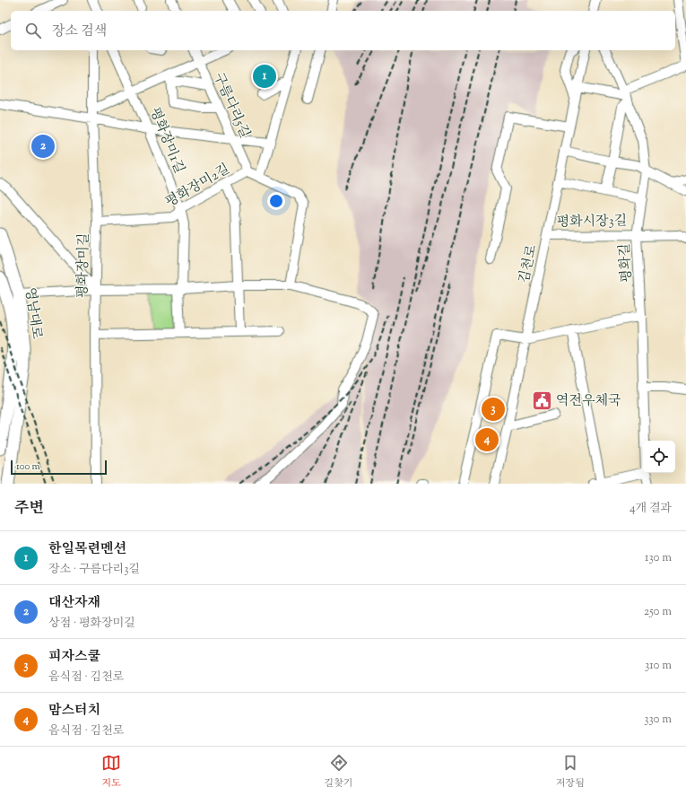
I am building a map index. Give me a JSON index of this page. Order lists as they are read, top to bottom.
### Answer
{
  "streets": {
    "main road": ["영남대로"],
    "street": [
      "구름다리5길",
      "평화장미1길",
      "평화장미2길",
      "평화시장3길",
      "평화길",
      "김천로",
      "평화장미길"
    ]
  },
  "crossings": [
    ["구름다리5길", "평화장미2길"],
    ["평화장미1길", "평화장미2길"],
    ["평화장미2길", "평화장미길"],
    ["평화시장3길", "평화길"],
    ["평화시장3길", "김천로"]
  ],
  "places": {
    "public building": ["역전우체국"]
  },
  "scale_bar": "100 m",
  "page": {
    "search": "장소 검색",
    "pins": [
      "1",
      "2",
      "3",
      "4"
    ],
    "scale": "100 m",
    "heading": ["주변", "4개 결과"],
    "list": [
      {
        "mark": "1",
        "name": "한일목련멘션",
        "note": "장소 · 구름다리3길",
        "value": "130 m"
      },
      {
        "mark": "2",
        "name": "대산자재",
        "note": "상점 · 평화장미길",
        "value": "250 m"
      },
      {
        "mark": "3",
        "name": "피자스쿨",
        "note": "음식점 · 김천로",
        "value": "310 m"
      },
      {
        "mark": "4",
        "name": "맘스터치",
        "note": "음식점 · 김천로",
        "value": "330 m"
      }
    ],
    "nav": ["지도", "길찾기", "저장됨"]
  }
}
